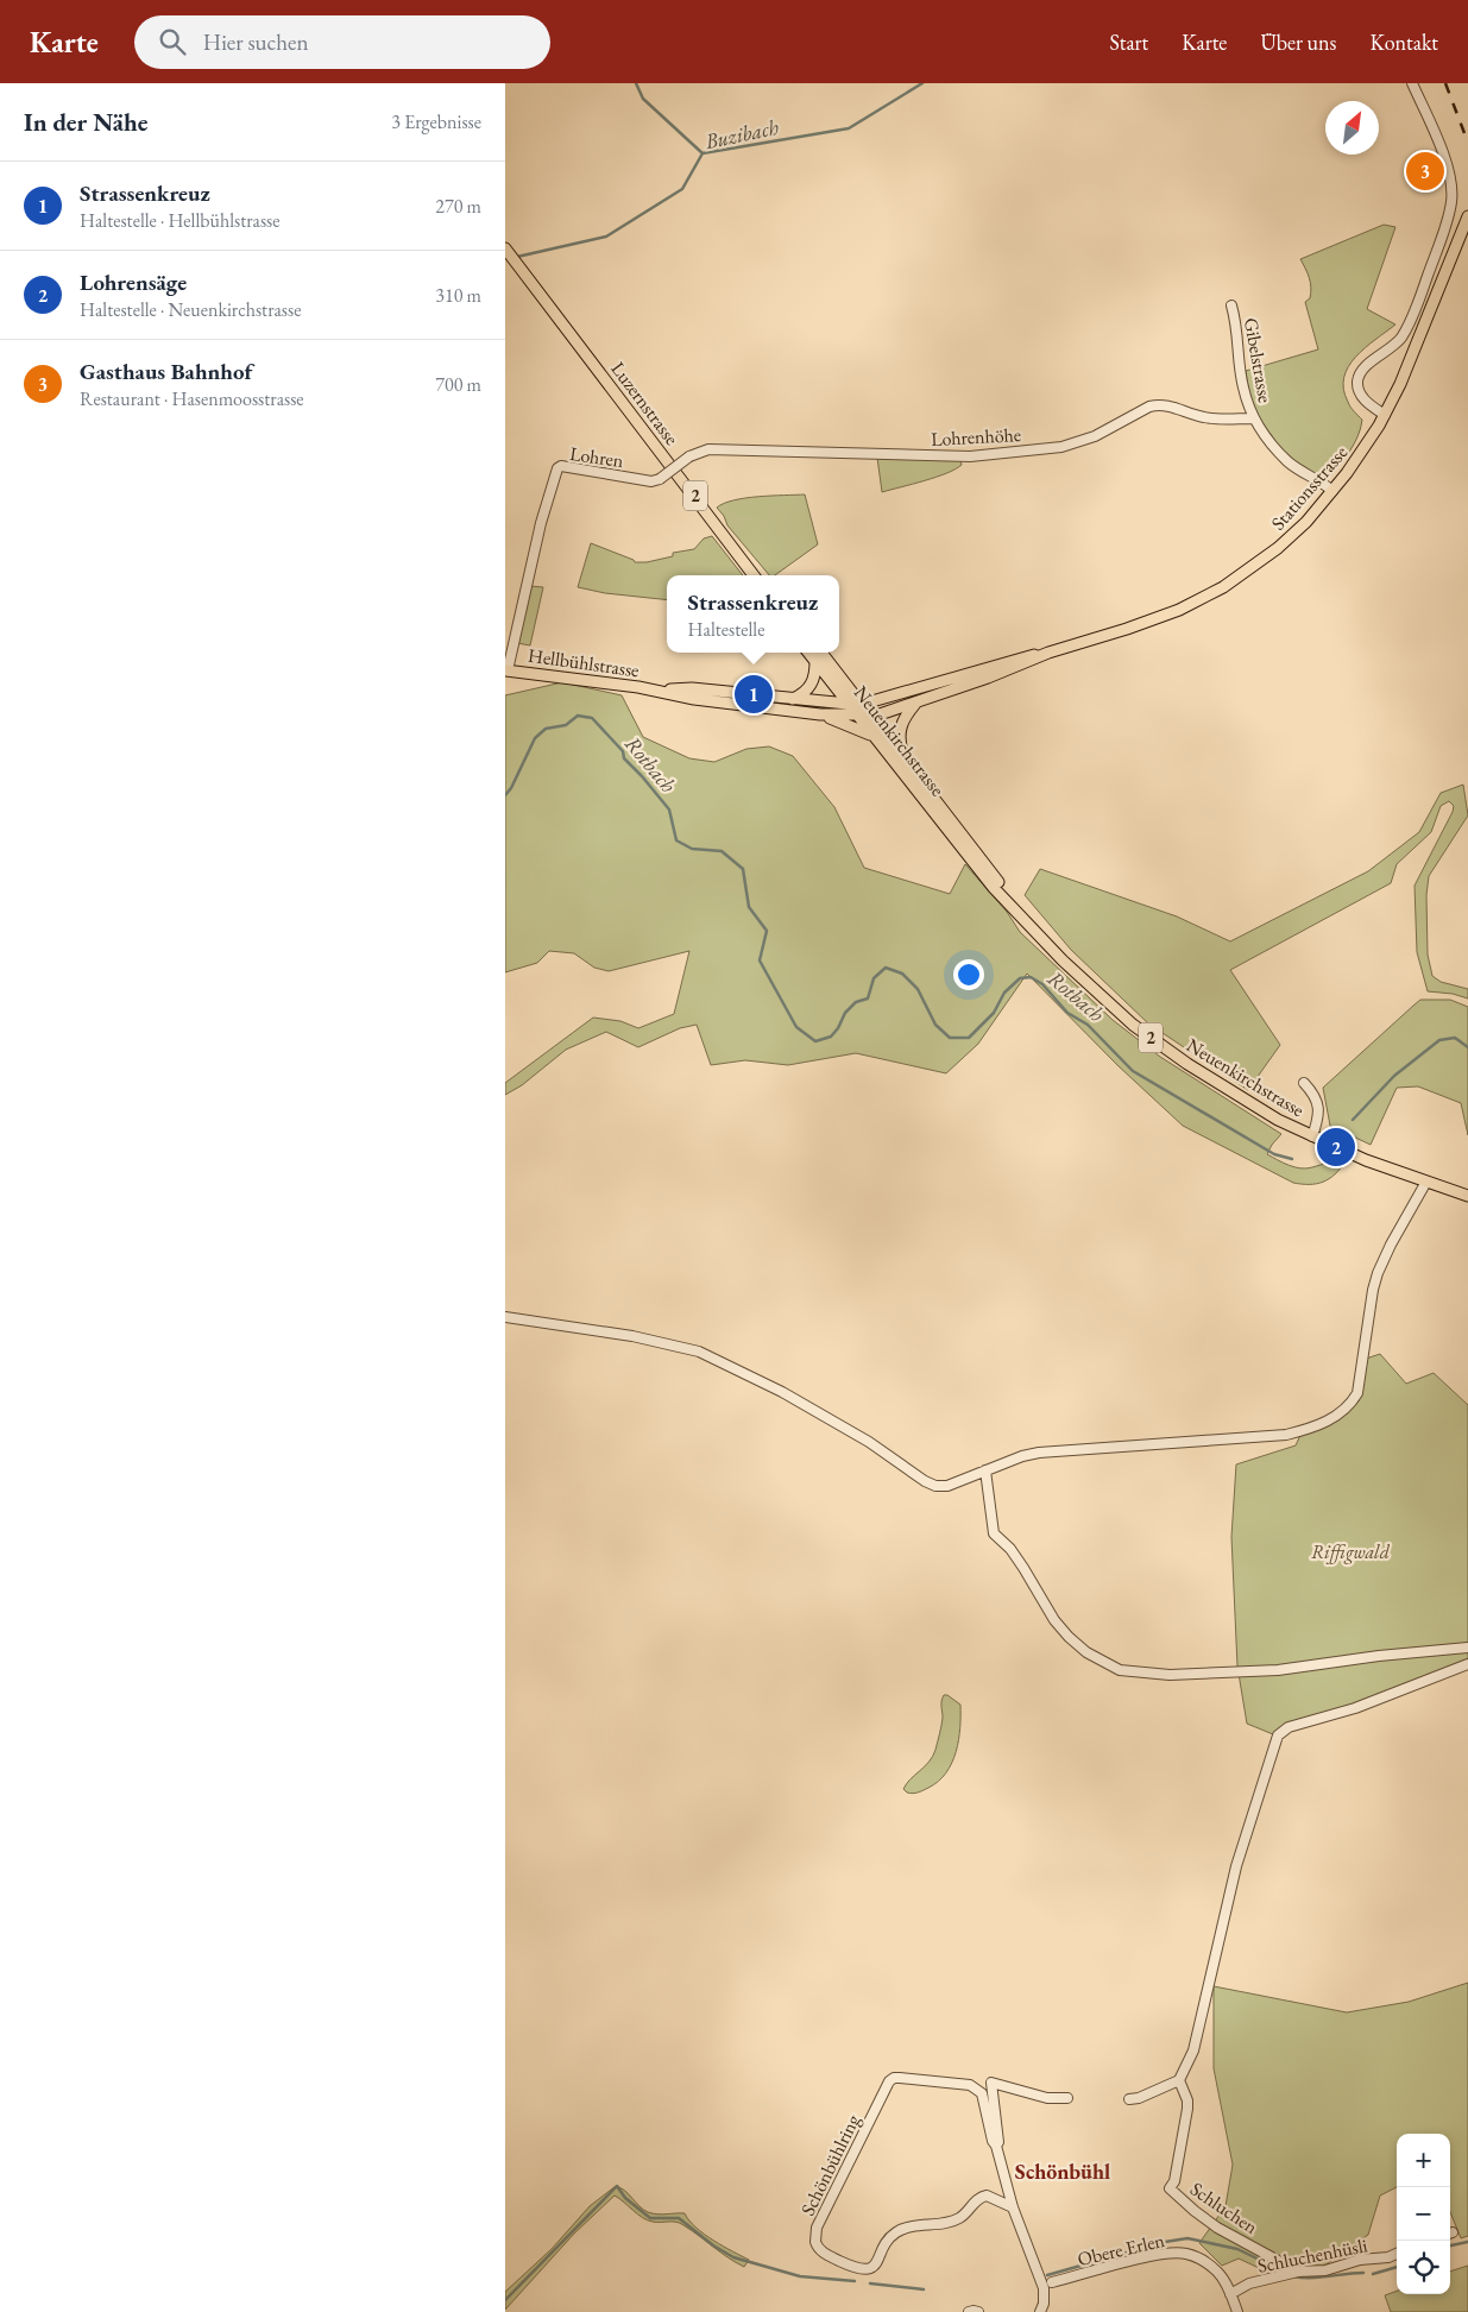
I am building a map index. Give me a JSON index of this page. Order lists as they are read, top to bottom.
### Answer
{
  "streets": {
    "main road": [
      "Luzernstrasse",
      "Stationsstrasse",
      "2",
      "Hellbühlstrasse",
      "Neuenkirchstrasse"
    ],
    "street": [
      "Gibelstrasse",
      "Lohrenhöhe",
      "Lohren",
      "Schönbühlring",
      "Schluchen",
      "Obere Erlen",
      "Schluchenhüsli"
    ]
  },
  "crossings": [
    ["Gibelstrasse", "Lohrenhöhe"],
    ["Gibelstrasse", "Stationsstrasse"],
    ["Lohrenhöhe", "Lohren"],
    ["Lohren", "Hellbühlstrasse"],
    ["Stationsstrasse", "Hellbühlstrasse"],
    ["Stationsstrasse", "Neuenkirchstrasse"],
    ["Hellbühlstrasse", "Neuenkirchstrasse"],
    ["Schluchen", "Schluchenhüsli"],
    ["Obere Erlen", "Schluchenhüsli"]
  ],
  "districts": ["Schönbühl"],
  "water": ["Buzibach", "Rotbach"],
  "parks": ["Riffigwald"],
  "north": "top right",
  "page": {
    "header": "Karte",
    "search": "Hier suchen",
    "nav": [
      "Start",
      "Karte",
      "Über uns",
      "Kontakt"
    ],
    "heading": ["In der Nähe", "3 Ergebnisse"],
    "pins": ["3", "1", "2"],
    "list": [
      {
        "mark": "1",
        "name": "Strassenkreuz",
        "note": "Haltestelle · Hellbühlstrasse",
        "value": "270 m"
      },
      {
        "mark": "2",
        "name": "Lohrensäge",
        "note": "Haltestelle · Neuenkirchstrasse",
        "value": "310 m"
      },
      {
        "mark": "3",
        "name": "Gasthaus Bahnhof",
        "note": "Restaurant · Hasenmoosstrasse",
        "value": "700 m"
      }
    ],
    "popup": ["Strassenkreuz", "Haltestelle"],
    "map_buttons": ["+", "−"]
  }
}
